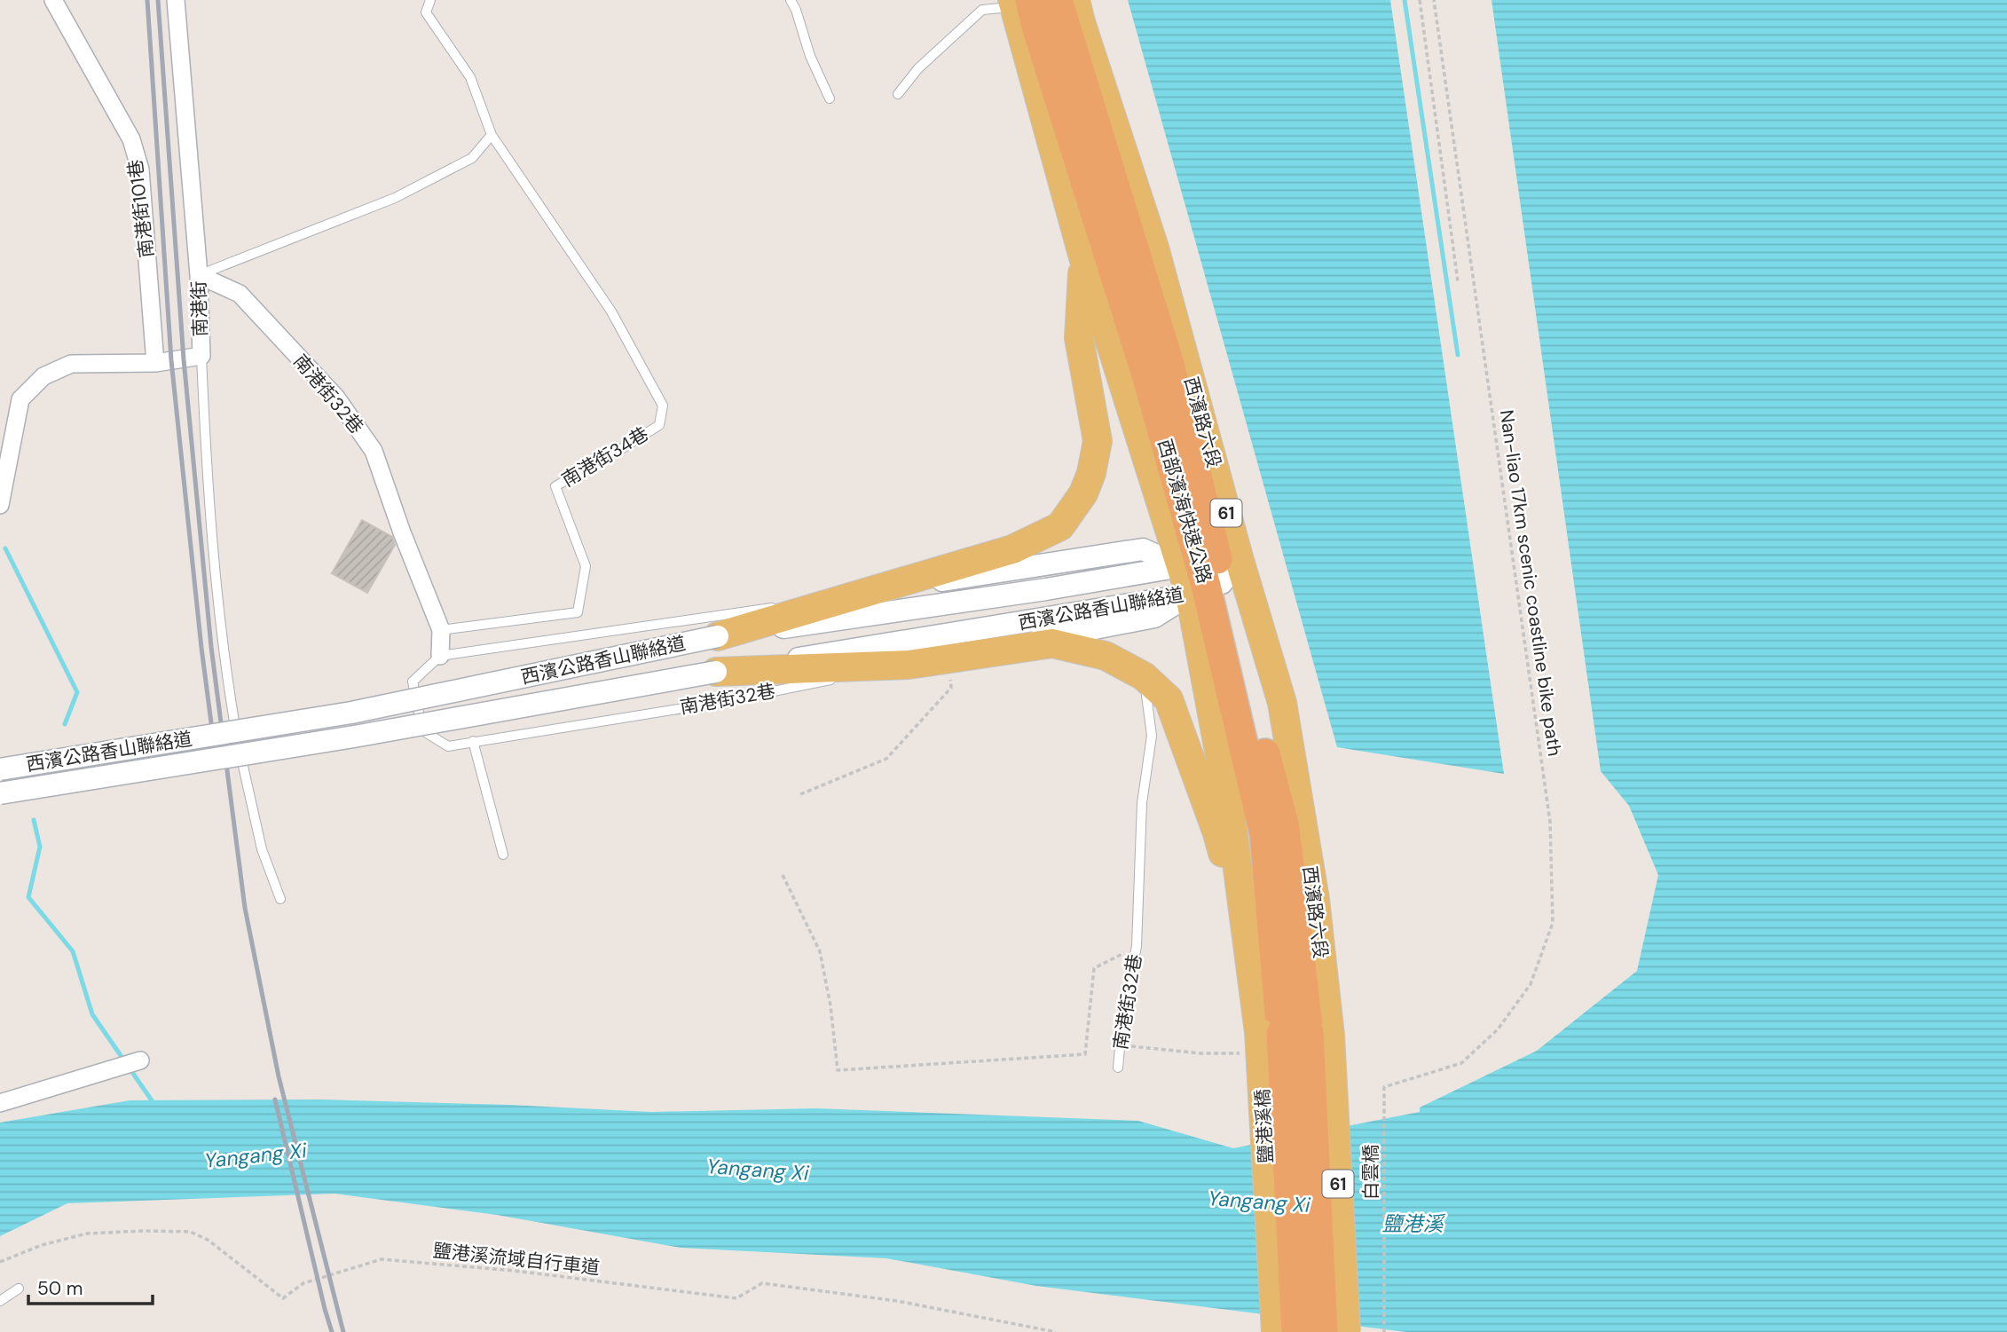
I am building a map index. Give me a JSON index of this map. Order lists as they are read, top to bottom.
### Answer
{
  "streets": {
    "highway": ["西部濱海快速公路", "61", "鹽港溪橋"],
    "main road": ["西濱路六段"],
    "street": [
      "南港街101巷",
      "南港街",
      "南港街32巷",
      "西濱公路香山聯絡道"
    ],
    "lane": ["南港街34巷"],
    "path": ["Nan-liao 17km scenic coastline bike path", "白雲橋", "鹽港溪流域自行車道"]
  },
  "crossings": [
    ["南港街101巷", "南港街"],
    ["南港街", "南港街32巷"],
    ["南港街32巷", "南港街34巷"],
    ["西濱路六段", "西部濱海快速公路"],
    ["西濱路六段", "61"],
    ["西濱路六段", "西濱公路香山聯絡道"],
    ["西濱路六段", "鹽港溪橋"],
    ["西部濱海快速公路", "61"],
    ["西部濱海快速公路", "西濱公路香山聯絡道"],
    ["西部濱海快速公路", "鹽港溪橋"],
    ["61", "西濱公路香山聯絡道"],
    ["61", "鹽港溪橋"],
    ["Nan-liao 17km scenic coastline bike path", "白雲橋"]
  ],
  "water": ["Yangang Xi", "鹽港溪"],
  "scale_bar": "50 m"
}
